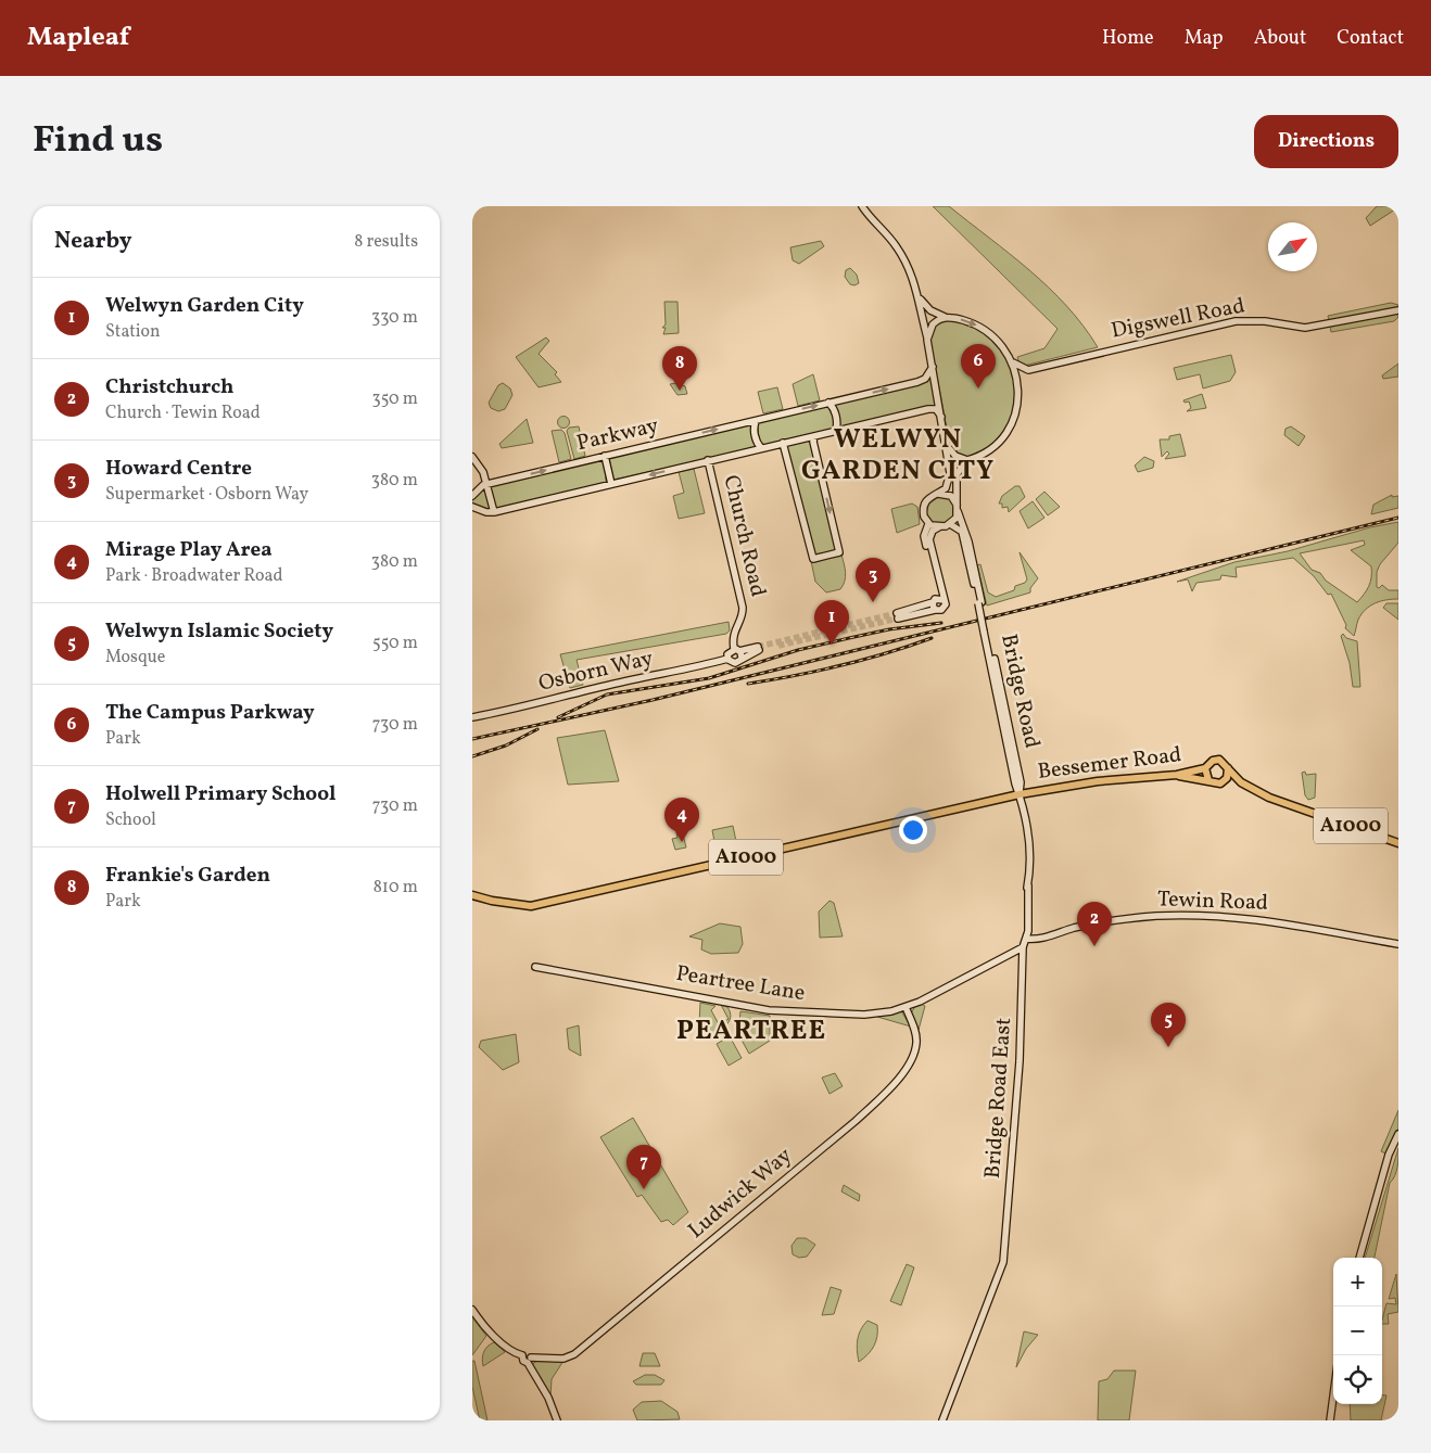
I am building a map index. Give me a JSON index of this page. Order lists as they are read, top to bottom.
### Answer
{
  "streets": {
    "main road": ["Bessemer Road", "A1000"],
    "street": [
      "Digswell Road",
      "Parkway",
      "Church Road",
      "Osborn Way",
      "Bridge Road",
      "Tewin Road",
      "Peartree Lane",
      "Bridge Road East",
      "Ludwick Way"
    ]
  },
  "crossings": [
    ["Church Road", "Osborn Way"],
    ["Bridge Road", "Bessemer Road"],
    ["Bridge Road", "A1000"],
    ["Bridge Road", "Bridge Road East"],
    ["Bessemer Road", "A1000"],
    ["Bessemer Road", "Bridge Road East"],
    ["A1000", "Bridge Road East"],
    ["Tewin Road", "Bridge Road East"],
    ["Peartree Lane", "Bridge Road East"],
    ["Peartree Lane", "Ludwick Way"]
  ],
  "districts": ["WELWYN GARDEN CITY", "PEARTREE"],
  "north": "top right",
  "page": {
    "header": "Mapleaf",
    "nav": [
      "Home",
      "Map",
      "About",
      "Contact"
    ],
    "title": "Find us",
    "buttons": "Directions",
    "heading": ["Nearby", "8 results"],
    "list": [
      {
        "mark": "1",
        "name": "Welwyn Garden City",
        "note": "Station",
        "value": "330 m"
      },
      {
        "mark": "2",
        "name": "Christchurch",
        "note": "Church · Tewin Road",
        "value": "350 m"
      },
      {
        "mark": "3",
        "name": "Howard Centre",
        "note": "Supermarket · Osborn Way",
        "value": "380 m"
      },
      {
        "mark": "4",
        "name": "Mirage Play Area",
        "note": "Park · Broadwater Road",
        "value": "380 m"
      },
      {
        "mark": "5",
        "name": "Welwyn Islamic Society",
        "note": "Mosque",
        "value": "550 m"
      },
      {
        "mark": "6",
        "name": "The Campus Parkway",
        "note": "Park",
        "value": "730 m"
      },
      {
        "mark": "7",
        "name": "Holwell Primary School",
        "note": "School",
        "value": "730 m"
      },
      {
        "mark": "8",
        "name": "Frankie's Garden",
        "note": "Park",
        "value": "810 m"
      }
    ],
    "pins": [
      "6",
      "8",
      "3",
      "1",
      "4",
      "2",
      "5",
      "7"
    ],
    "map_buttons": ["+", "−"]
  }
}
